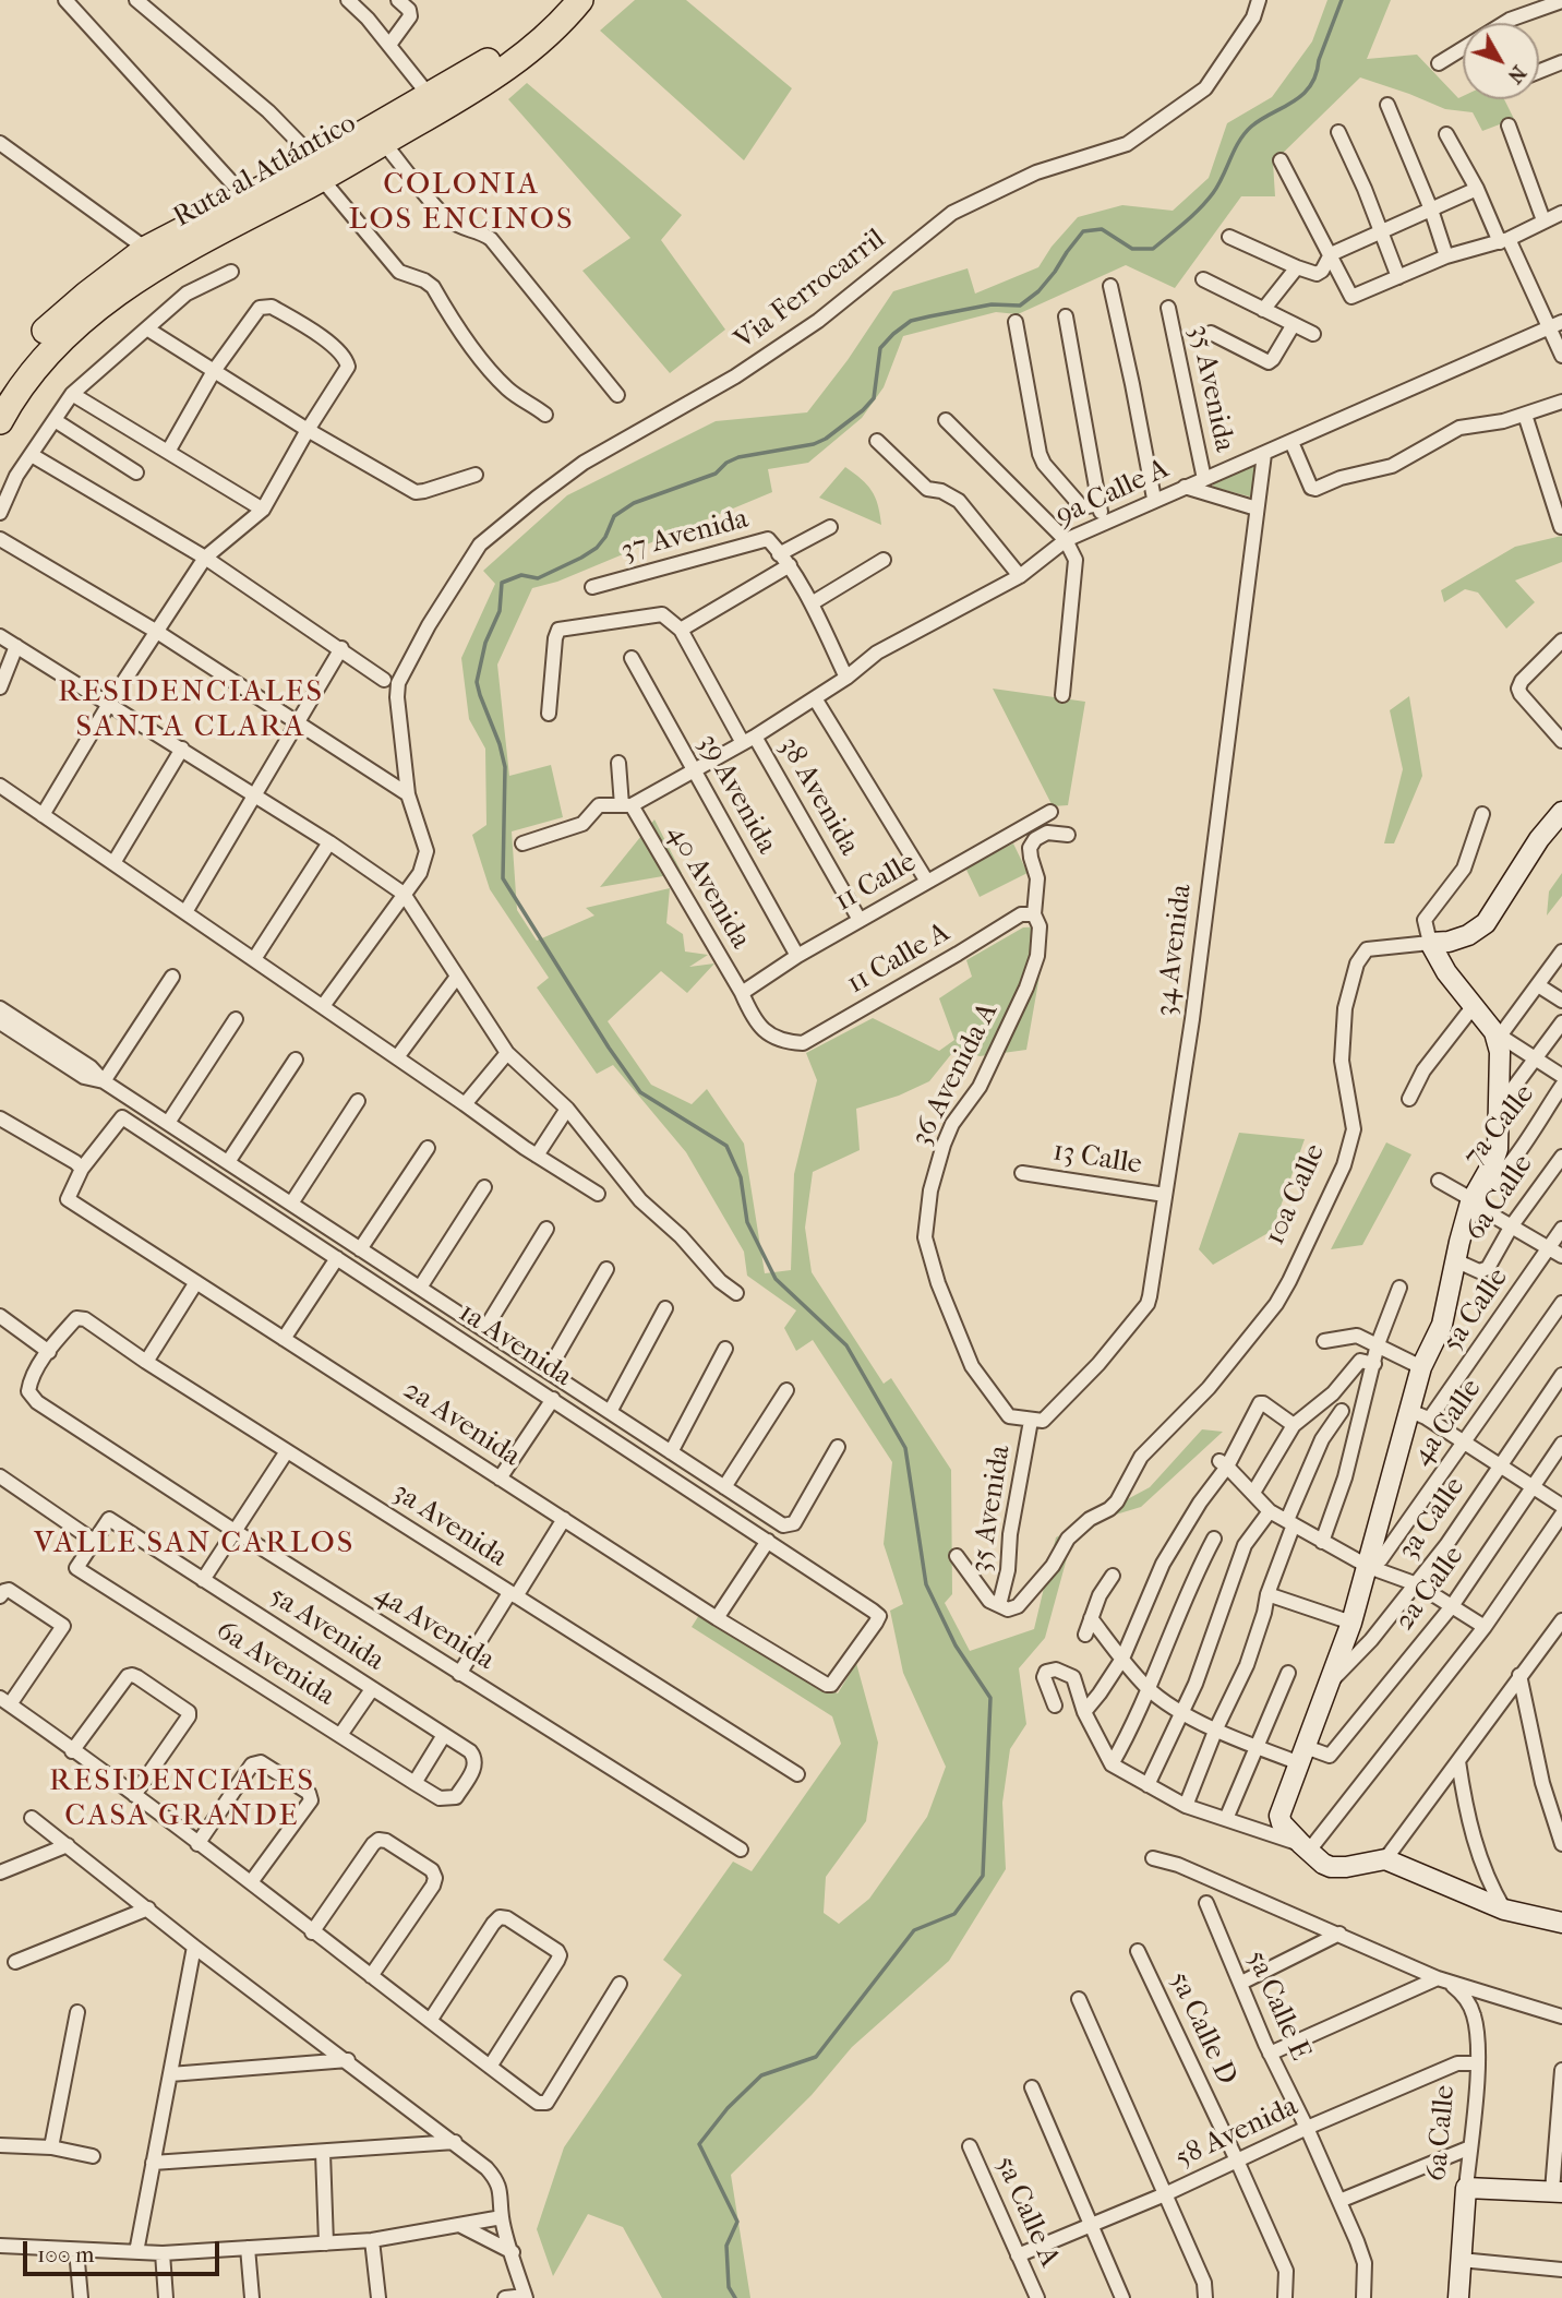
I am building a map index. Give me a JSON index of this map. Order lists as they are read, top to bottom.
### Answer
{
  "streets": {
    "highway": ["Ruta al Atlántico"],
    "street": [
      "Via Ferrocarril",
      "35 Avenida",
      "9a Calle A",
      "37 Avenida",
      "39 Avenida",
      "38 Avenida",
      "11 Calle",
      "40 Avenida",
      "34 Avenida",
      "11 Calle A",
      "36 Avenida A",
      "7a Calle",
      "13 Calle",
      "10a Calle",
      "6a Calle",
      "5a Calle",
      "1a Avenida",
      "4a Calle",
      "2a Avenida",
      "3a Calle",
      "3a Avenida",
      "2a Calle",
      "4a Avenida",
      "5a Avenida",
      "6a Avenida",
      "5a Calle E",
      "5a Calle D",
      "58 Avenida",
      "5a Calle A"
    ]
  },
  "crossings": [
    ["35 Avenida", "9a Calle A"],
    ["35 Avenida", "34 Avenida"],
    ["35 Avenida", "36 Avenida A"],
    ["35 Avenida", "10a Calle"],
    ["9a Calle A", "37 Avenida"],
    ["9a Calle A", "39 Avenida"],
    ["9a Calle A", "38 Avenida"],
    ["9a Calle A", "40 Avenida"],
    ["9a Calle A", "34 Avenida"],
    ["39 Avenida", "11 Calle"],
    ["38 Avenida", "11 Calle"],
    ["11 Calle", "40 Avenida"],
    ["11 Calle", "11 Calle A"],
    ["40 Avenida", "11 Calle A"],
    ["34 Avenida", "36 Avenida A"],
    ["34 Avenida", "13 Calle"],
    ["11 Calle A", "36 Avenida A"],
    ["6a Calle", "58 Avenida"],
    ["1a Avenida", "2a Avenida"],
    ["3a Avenida", "4a Avenida"],
    ["5a Avenida", "6a Avenida"],
    ["5a Calle E", "58 Avenida"],
    ["5a Calle D", "58 Avenida"],
    ["58 Avenida", "5a Calle A"]
  ],
  "districts": [
    "COLONIA LOS ENCINOS",
    "RESIDENCIALES SANTA CLARA",
    "VALLE SAN CARLOS",
    "RESIDENCIALES CASA GRANDE"
  ],
  "scale_bar": "100 m",
  "north": "bottom right"
}
